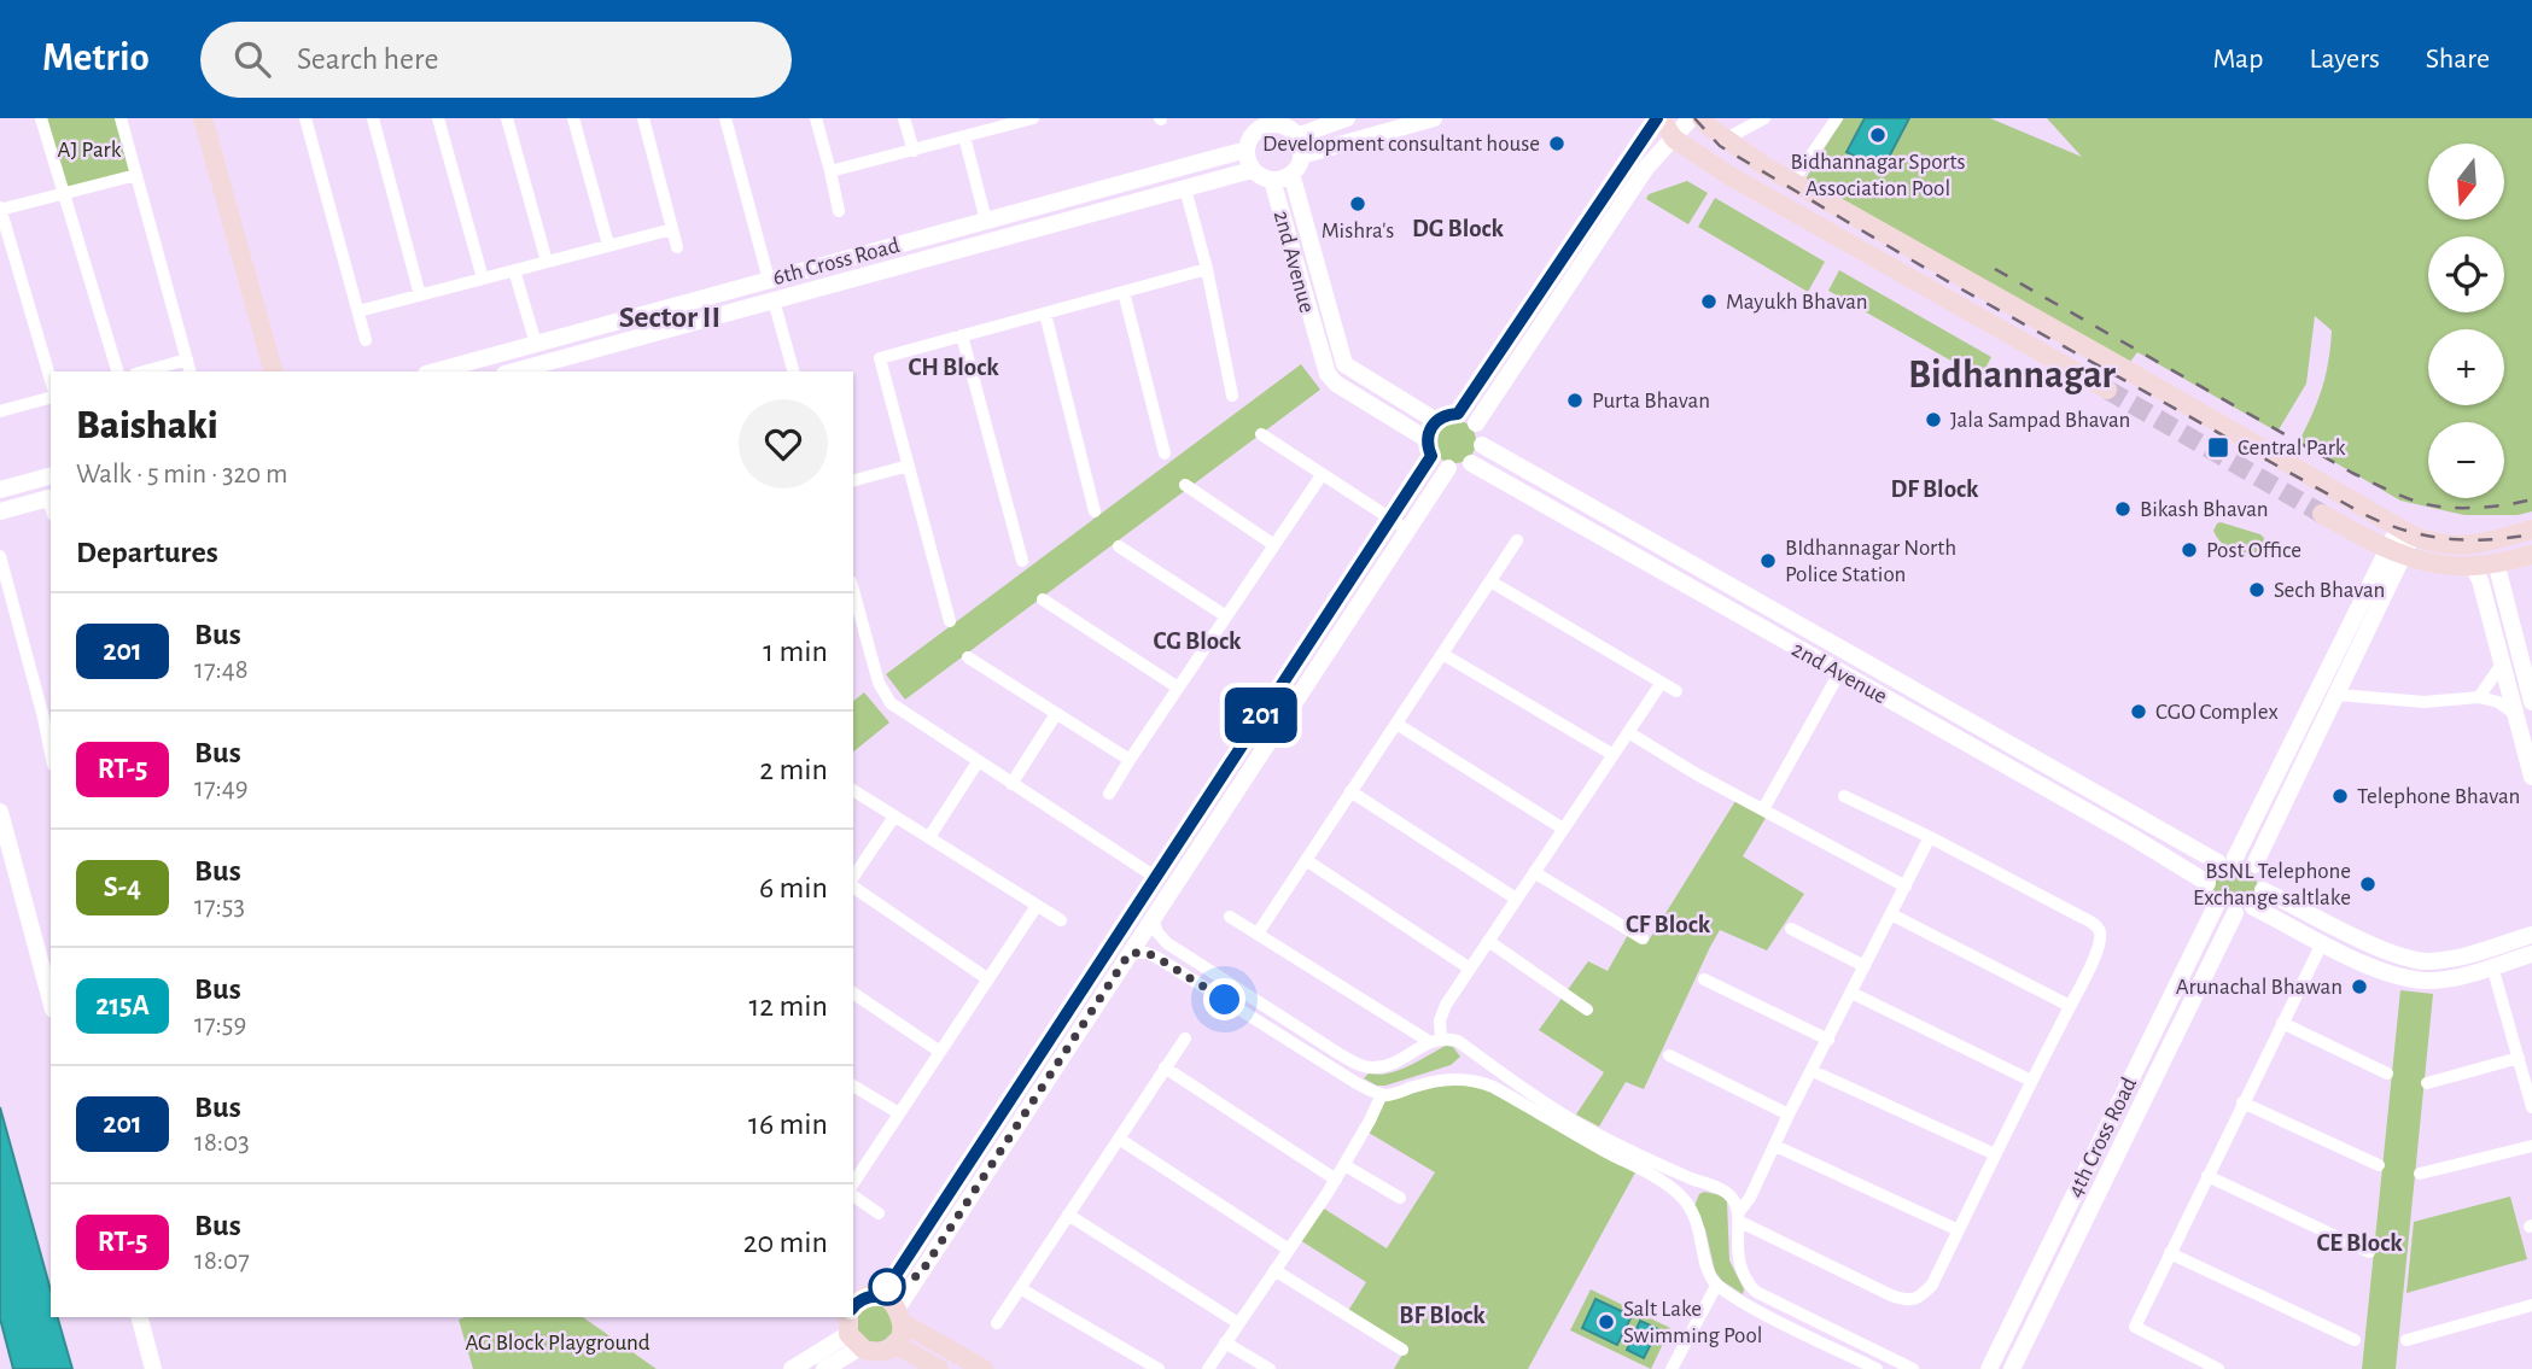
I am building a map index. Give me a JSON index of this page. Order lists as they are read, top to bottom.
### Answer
{
  "streets": {
    "street": ["6th Cross Road", "2nd Avenue", "4th Cross Road"]
  },
  "crossings": [
    ["6th Cross Road", "2nd Avenue"],
    ["2nd Avenue", "4th Cross Road"]
  ],
  "districts": [
    "DG Block",
    "Sector II",
    "CH Block",
    "Bidhannagar",
    "DF Block",
    "CG Block",
    "CF Block",
    "CE Block",
    "BF Block"
  ],
  "parks": ["AJ Park", "AG Block Playground"],
  "places": {
    "other": [
      "Bidhannagar Sports Association Pool",
      "Development consultant house",
      "Mishra's",
      "Mayukh Bhavan",
      "Purta Bhavan",
      "Jala Sampad Bhavan",
      "Bikash Bhavan",
      "Post Office",
      "BIdhannagar North Police Station",
      "Sech Bhavan",
      "CGO Complex",
      "Telephone Bhavan",
      "BSNL Telephone Exchange saltlake",
      "Arunachal Bhawan",
      "Salt Lake Swimming Pool"
    ],
    "transit": ["Central Park"]
  },
  "lines": ["bus line 201"],
  "north": "bottom",
  "page": {
    "header": "Metrio",
    "search": "Search here",
    "nav": ["Map", "Layers", "Share"],
    "on_map": "201",
    "map_buttons": ["+", "−"],
    "heading": [
      ["Baishaki", "Walk · 5 min · 320 m"],
      "Departures"
    ],
    "list": [
      {
        "mark": "201",
        "name": "Bus",
        "note": "17:48",
        "value": "1 min"
      },
      {
        "mark": "RT-5",
        "name": "Bus",
        "note": "17:49",
        "value": "2 min"
      },
      {
        "mark": "S-4",
        "name": "Bus",
        "note": "17:53",
        "value": "6 min"
      },
      {
        "mark": "215A",
        "name": "Bus",
        "note": "17:59",
        "value": "12 min"
      },
      {
        "mark": "201",
        "name": "Bus",
        "note": "18:03",
        "value": "16 min"
      },
      {
        "mark": "RT-5",
        "name": "Bus",
        "note": "18:07",
        "value": "20 min"
      }
    ]
  }
}
